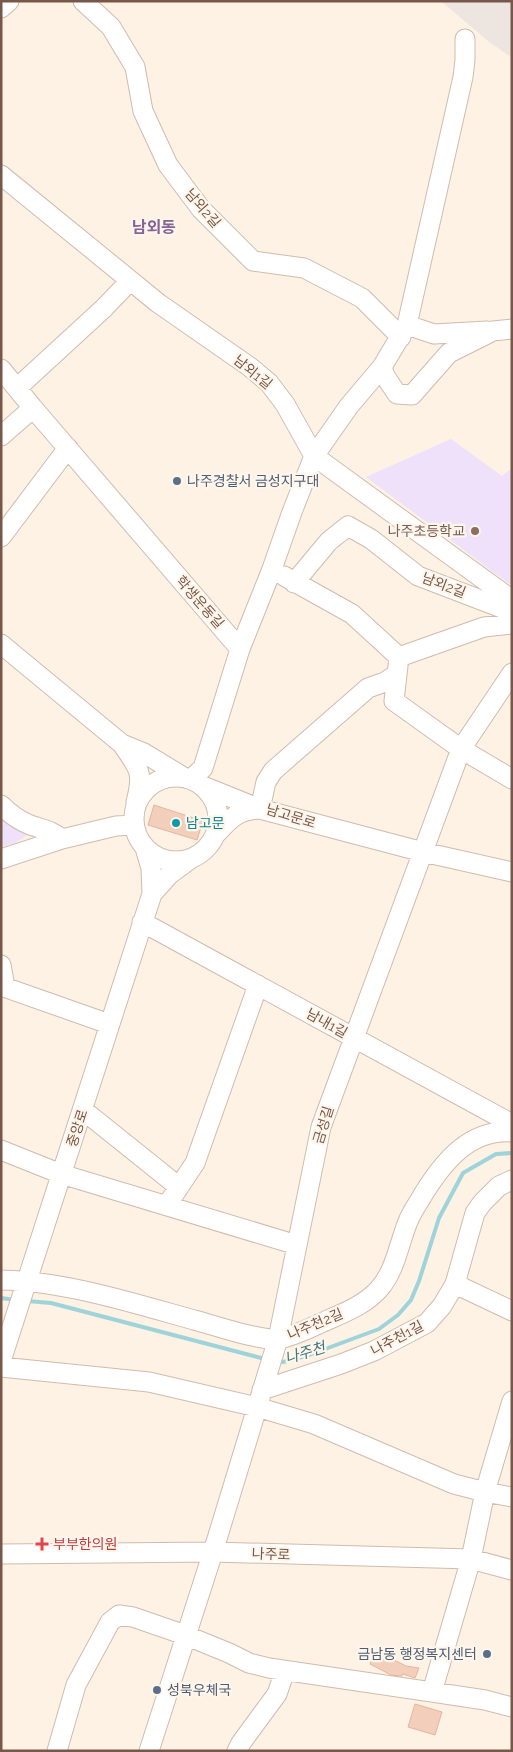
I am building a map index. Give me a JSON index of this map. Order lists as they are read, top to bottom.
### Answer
{
  "streets": {
    "street": [
      "남외2길",
      "남외1길",
      "학생운동길",
      "남고문로",
      "남내1길",
      "금성길",
      "중앙로",
      "나주천2길",
      "나주천1길",
      "나주로"
    ]
  },
  "crossings": [
    ["남고문로", "금성길"],
    ["남내1길", "금성길"],
    ["남내1길", "중앙로"],
    ["금성길", "나주천2길"],
    ["금성길", "나주천1길"],
    ["금성길", "나주로"],
    ["중앙로", "나주천2길"]
  ],
  "districts": ["남외동"],
  "water": ["나주천"],
  "places": {
    "other": [
      "나주경찰서 금성지구대",
      "나주초등학교",
      "남고문",
      "금남동 행정복지센터",
      "성북우체국"
    ],
    "health": ["부부한의원"]
  }
}
